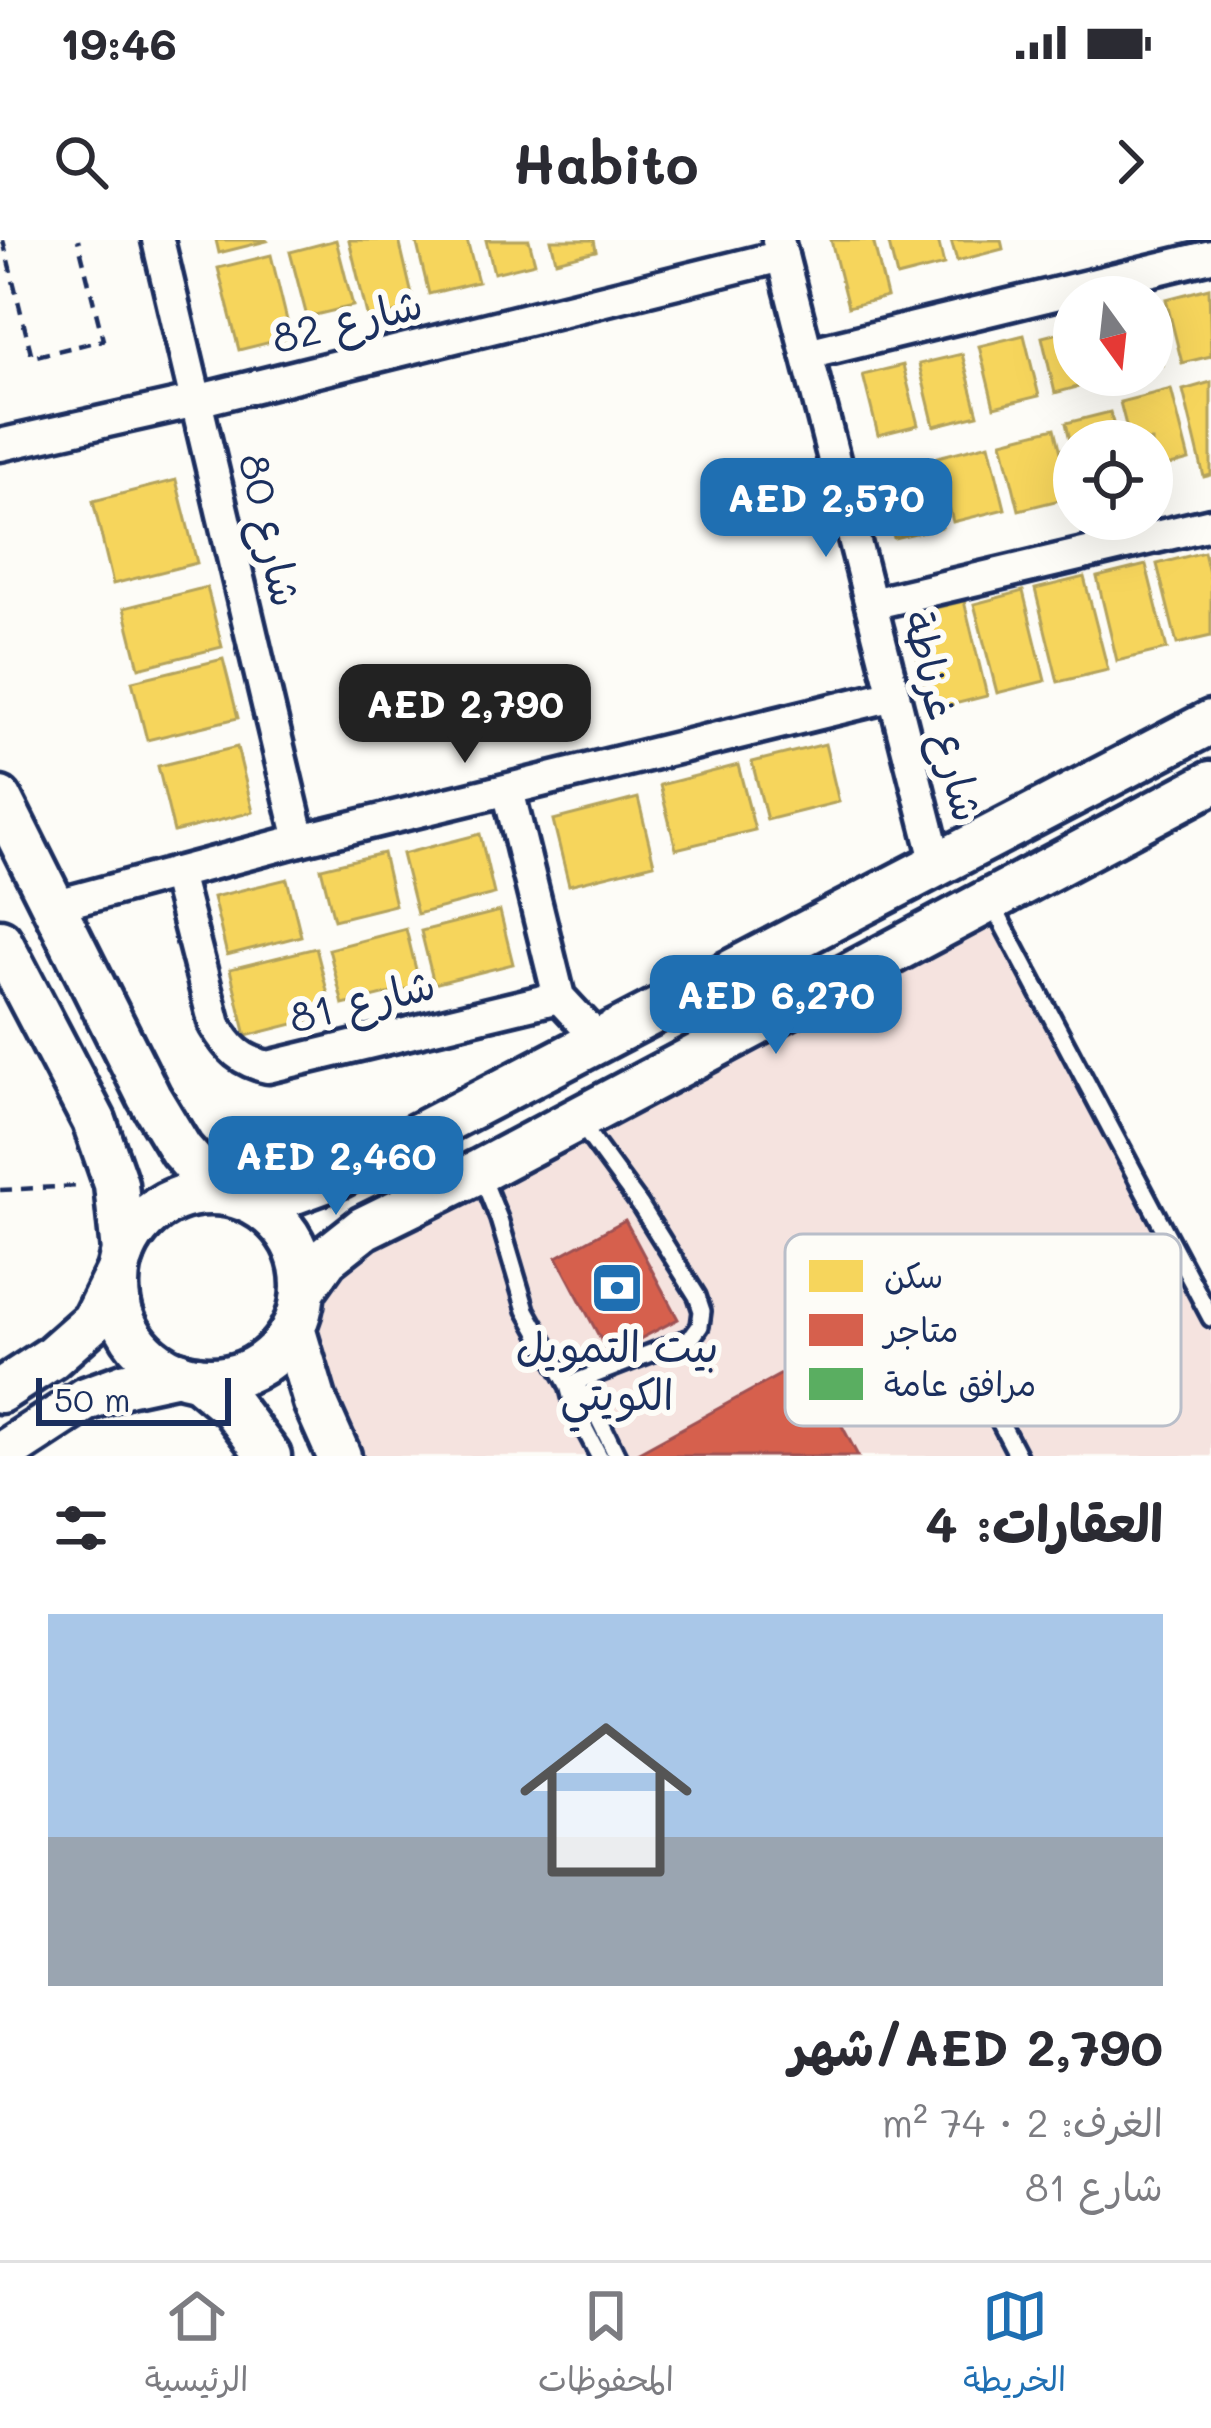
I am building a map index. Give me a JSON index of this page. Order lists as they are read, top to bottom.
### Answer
{
  "streets": {
    "street": [
      "شارع 82",
      "شارع 80",
      "شارع غرناطة",
      "شارع 81"
    ]
  },
  "crossings": [
    ["شارع 82", "شارع 80"],
    ["شارع 82", "شارع غرناطة"]
  ],
  "places": {
    "bank": ["بيت التمويل الكويتي"]
  },
  "legend": ["سكن", "متاجر", "مرافق عامة"],
  "scale_bar": "50 m",
  "north": "bottom",
  "page": {
    "status": "19:46",
    "header": "Habito",
    "price": [
      "AED 2,570",
      "AED 2,790",
      "AED 6,270",
      "AED 2,460"
    ],
    "scale": "50 m",
    "heading": "العقارات: 4",
    "list": [
      {
        "name": "AED 2,790/شهر",
        "note": "الغرف: 2 · 74 m² · شارع 81"
      }
    ],
    "tabs": ["الخريطة", "المحفوظات", "الرئيسية"]
  }
}
